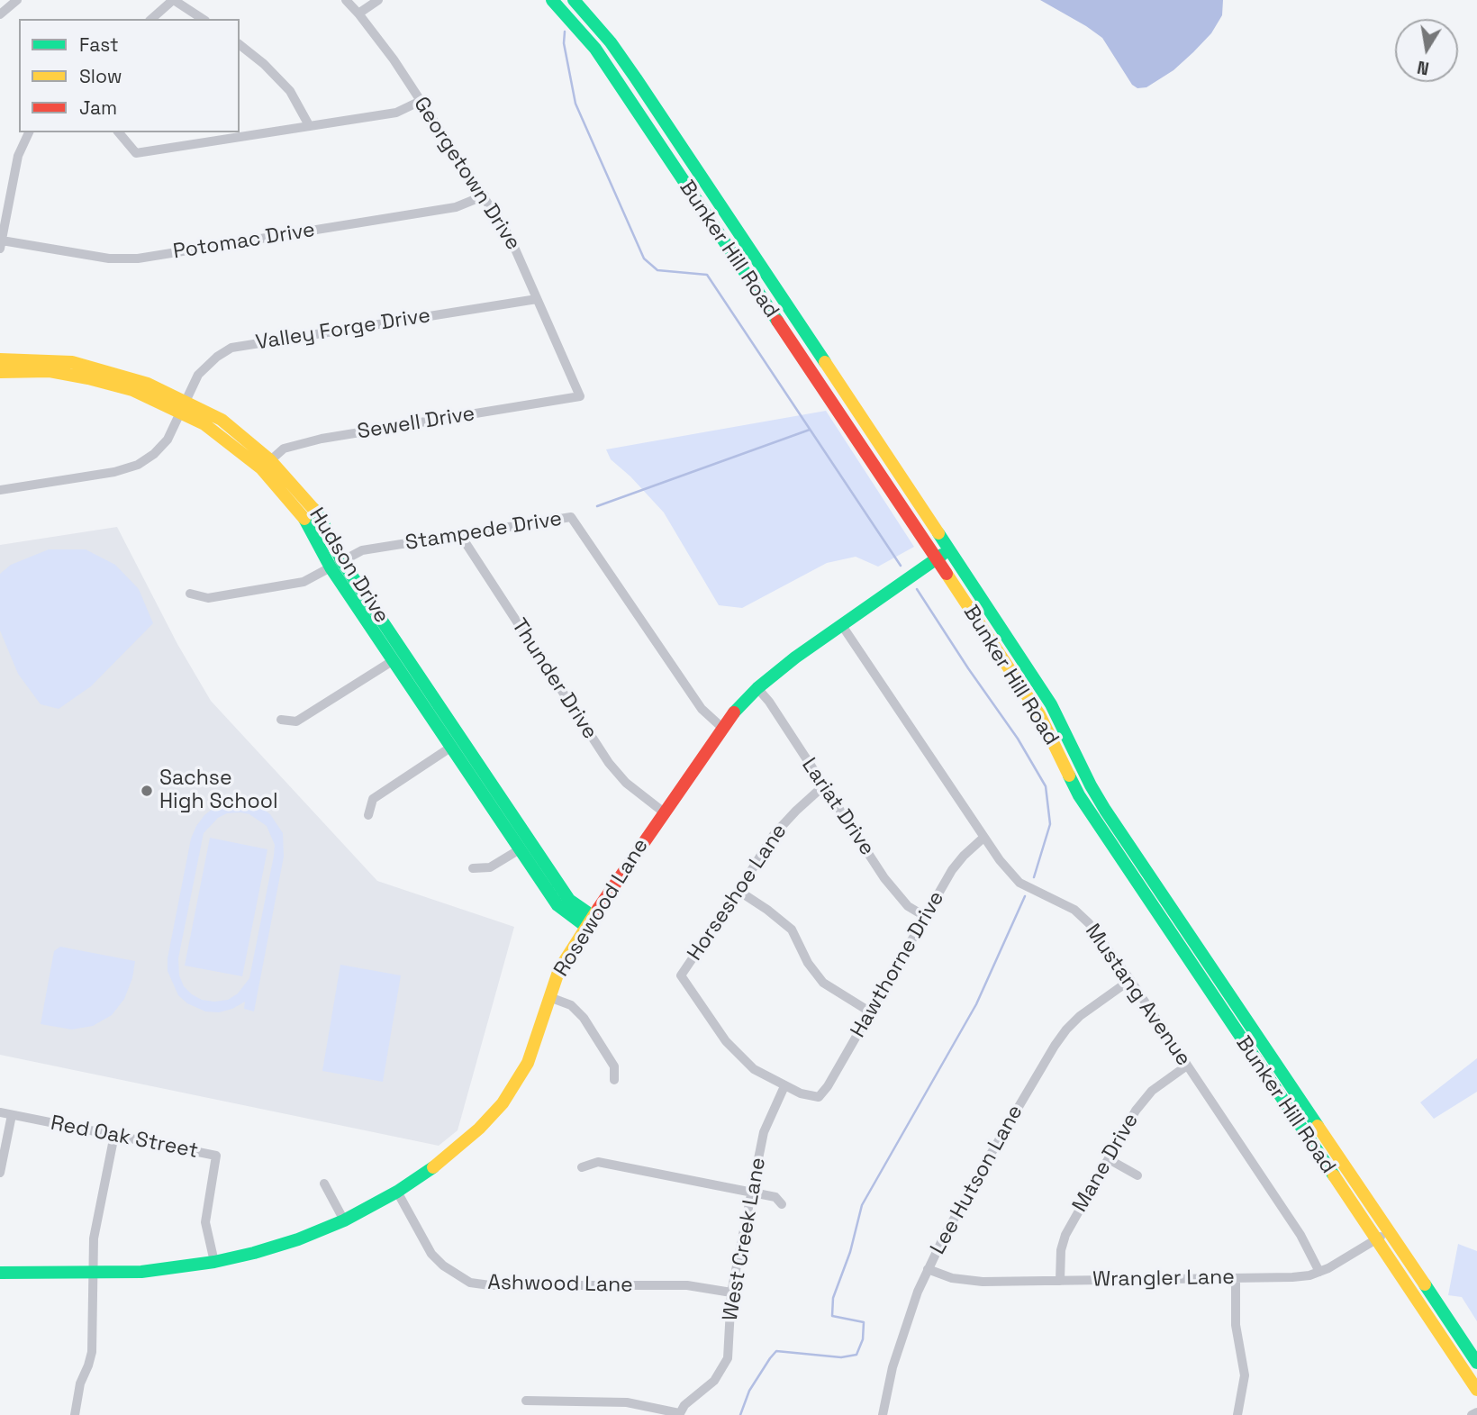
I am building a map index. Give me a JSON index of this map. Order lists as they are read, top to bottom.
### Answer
{
  "streets": {
    "main road": ["Bunker Hill Road", "Hudson Drive", "Rosewood Lane"],
    "street": [
      "Georgetown Drive",
      "Potomac Drive",
      "Valley Forge Drive",
      "Sewell Drive",
      "Stampede Drive",
      "Thunder Drive",
      "Lariat Drive",
      "Horseshoe Lane",
      "Hawthorne Drive",
      "Mustang Avenue",
      "Red Oak Street",
      "Mane Drive",
      "Lee Hutson Lane",
      "West Creek Lane",
      "Wrangler Lane",
      "Ashwood Lane"
    ]
  },
  "crossings": [
    ["Georgetown Drive", "Potomac Drive"],
    ["Georgetown Drive", "Valley Forge Drive"],
    ["Georgetown Drive", "Sewell Drive"],
    ["Bunker Hill Road", "Rosewood Lane"],
    ["Bunker Hill Road", "Wrangler Lane"],
    ["Valley Forge Drive", "Hudson Drive"],
    ["Sewell Drive", "Hudson Drive"],
    ["Stampede Drive", "Hudson Drive"],
    ["Stampede Drive", "Thunder Drive"],
    ["Stampede Drive", "Rosewood Lane"],
    ["Hudson Drive", "Rosewood Lane"],
    ["Thunder Drive", "Rosewood Lane"],
    ["Lariat Drive", "Horseshoe Lane"],
    ["Lariat Drive", "Rosewood Lane"],
    ["Lariat Drive", "Hawthorne Drive"],
    ["Horseshoe Lane", "Hawthorne Drive"],
    ["Horseshoe Lane", "West Creek Lane"],
    ["Rosewood Lane", "Mustang Avenue"],
    ["Rosewood Lane", "Red Oak Street"],
    ["Rosewood Lane", "Ashwood Lane"],
    ["Hawthorne Drive", "Mustang Avenue"],
    ["Hawthorne Drive", "West Creek Lane"],
    ["Mustang Avenue", "Mane Drive"],
    ["Mustang Avenue", "Lee Hutson Lane"],
    ["Mustang Avenue", "Wrangler Lane"],
    ["Mane Drive", "Wrangler Lane"],
    ["Lee Hutson Lane", "Wrangler Lane"],
    ["West Creek Lane", "Ashwood Lane"]
  ],
  "places": ["Sachse High School"],
  "legend": ["Fast", "Slow", "Jam"],
  "north": "bottom"
}
